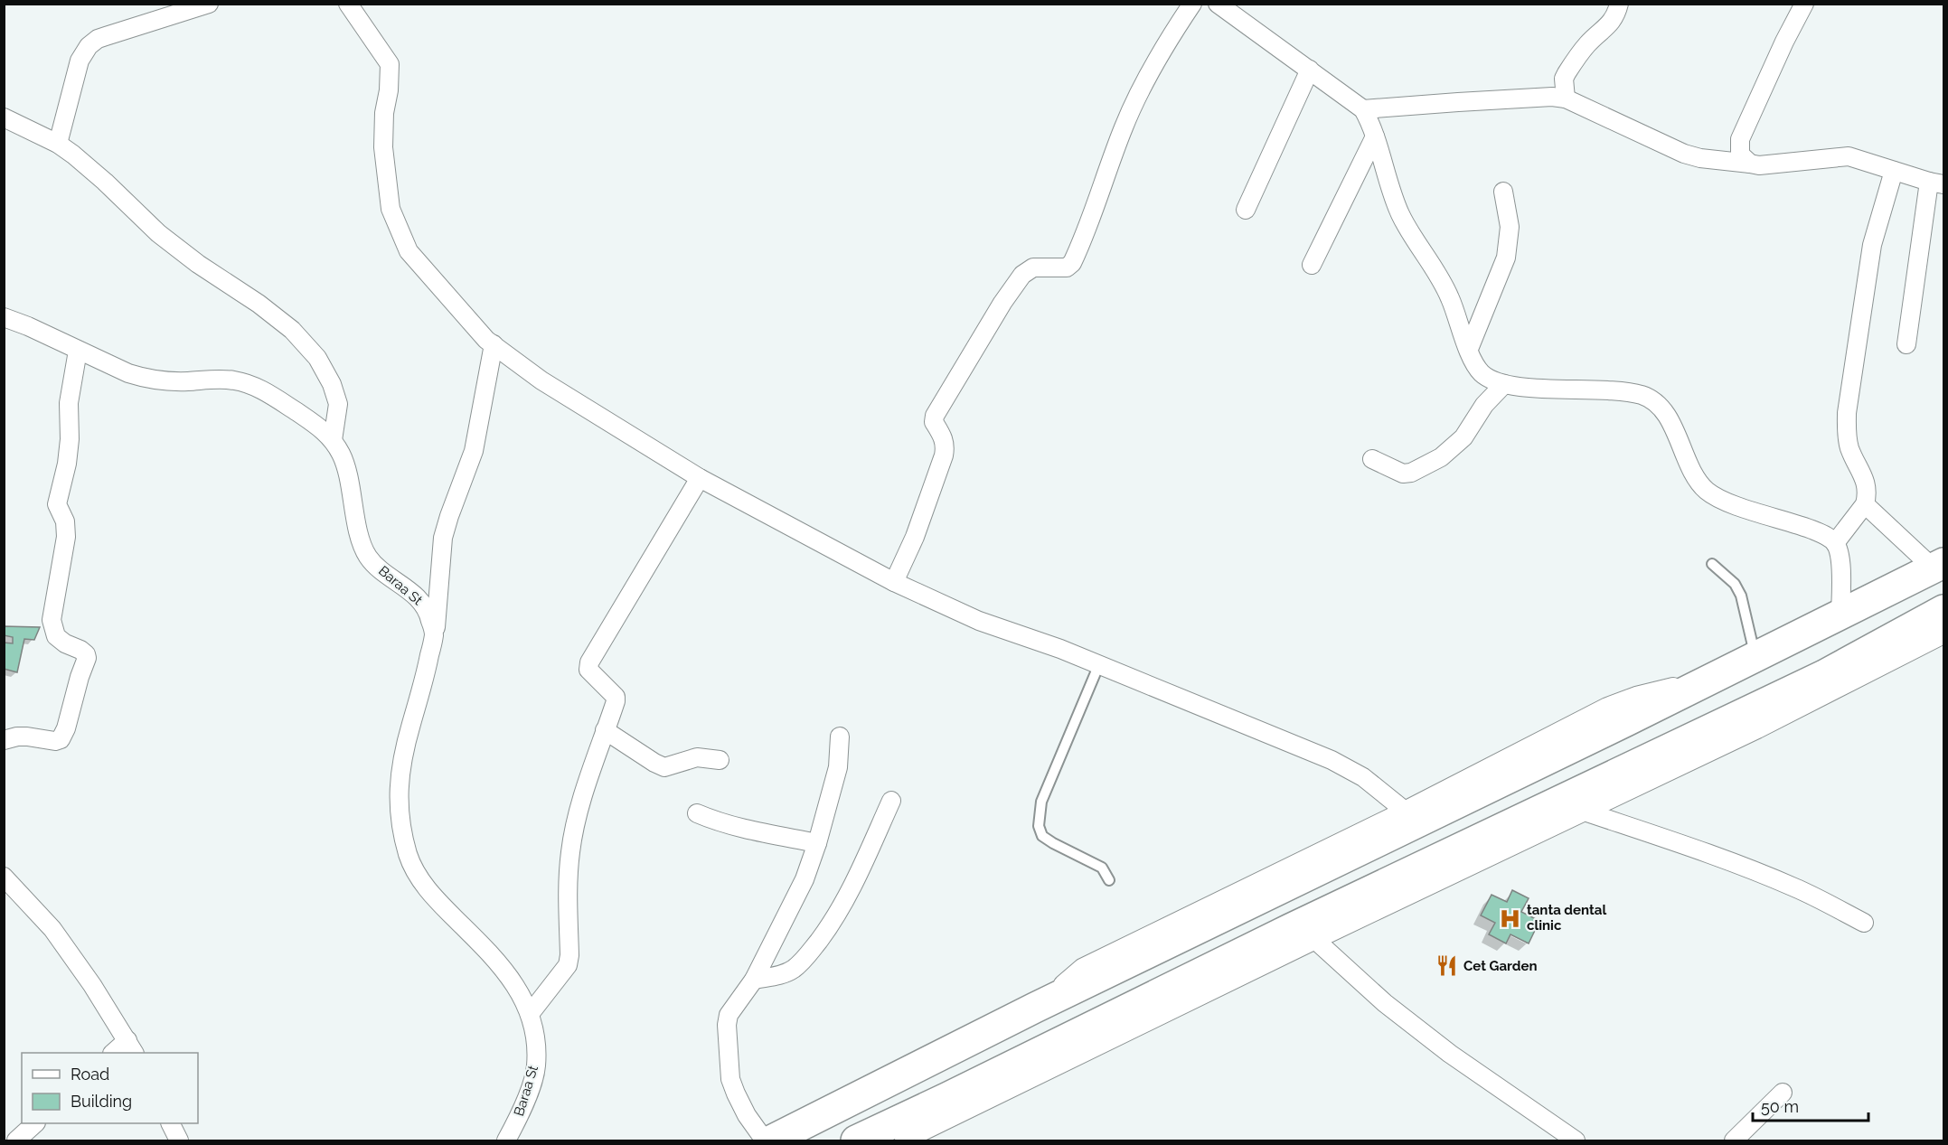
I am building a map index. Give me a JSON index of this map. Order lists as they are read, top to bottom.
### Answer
{
  "streets": {
    "street": ["Baraa St"]
  },
  "places": {
    "hospital": ["tanta dental clinic"],
    "restaurant": ["Cet Garden"]
  },
  "legend": ["Road", "Building"],
  "scale_bar": "50 m"
}
